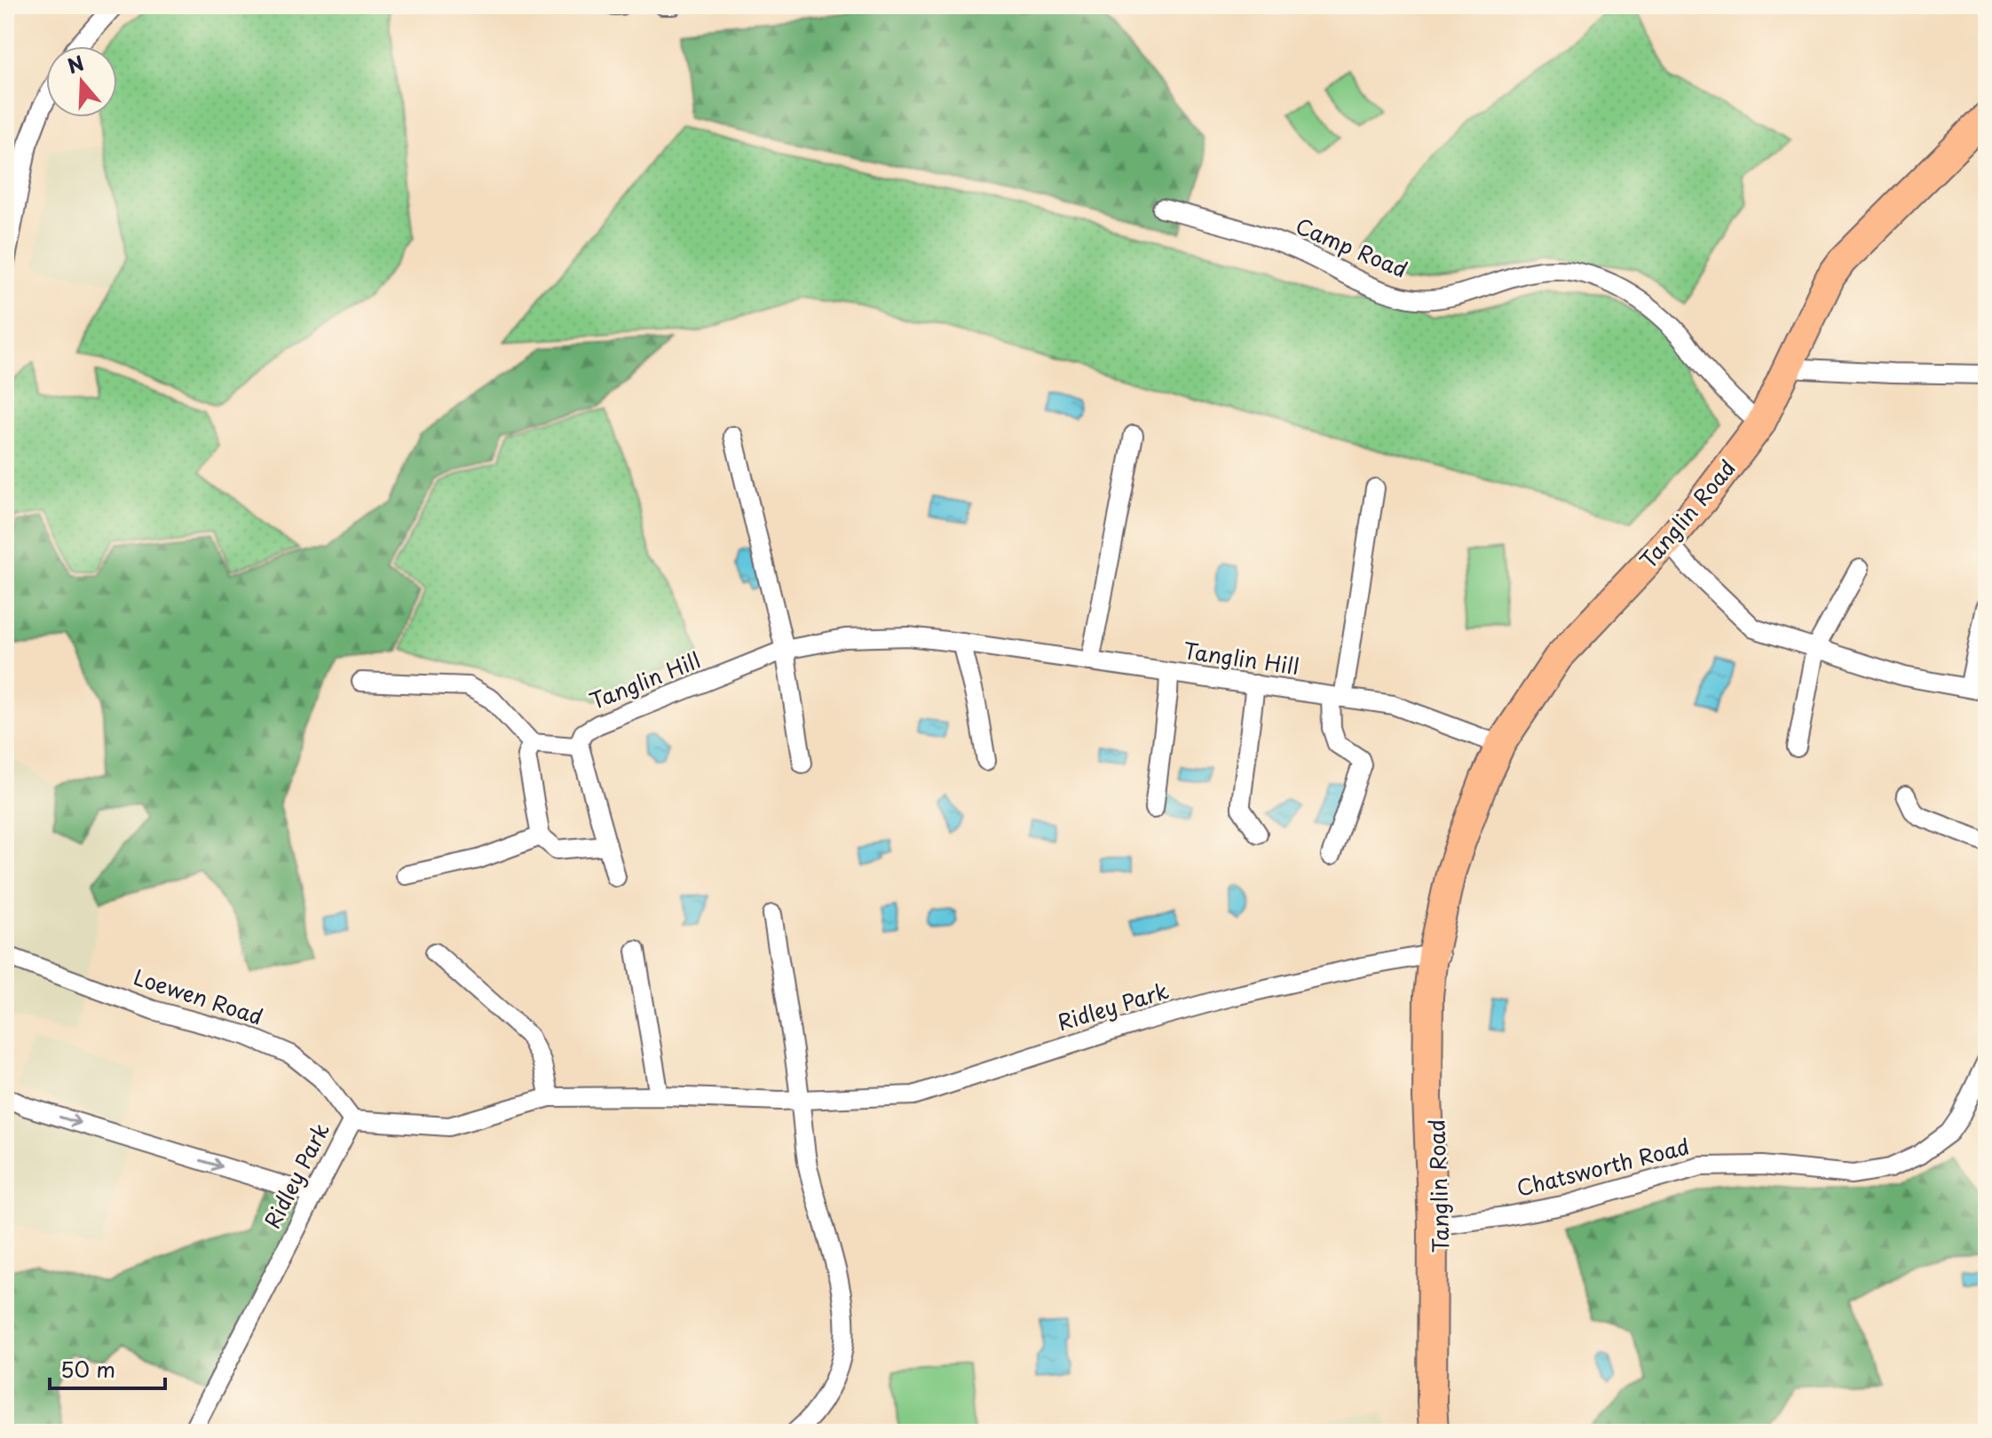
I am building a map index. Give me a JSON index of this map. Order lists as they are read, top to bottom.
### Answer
{
  "streets": {
    "main road": ["Tanglin Road"],
    "street": [
      "Camp Road",
      "Tanglin Hill",
      "Loewen Road",
      "Ridley Park",
      "Chatsworth Road"
    ]
  },
  "crossings": [
    ["Camp Road", "Tanglin Road"],
    ["Tanglin Road", "Tanglin Hill"],
    ["Tanglin Road", "Ridley Park"],
    ["Tanglin Road", "Chatsworth Road"],
    ["Loewen Road", "Ridley Park"]
  ],
  "scale_bar": "50 m",
  "north": "top"
}
